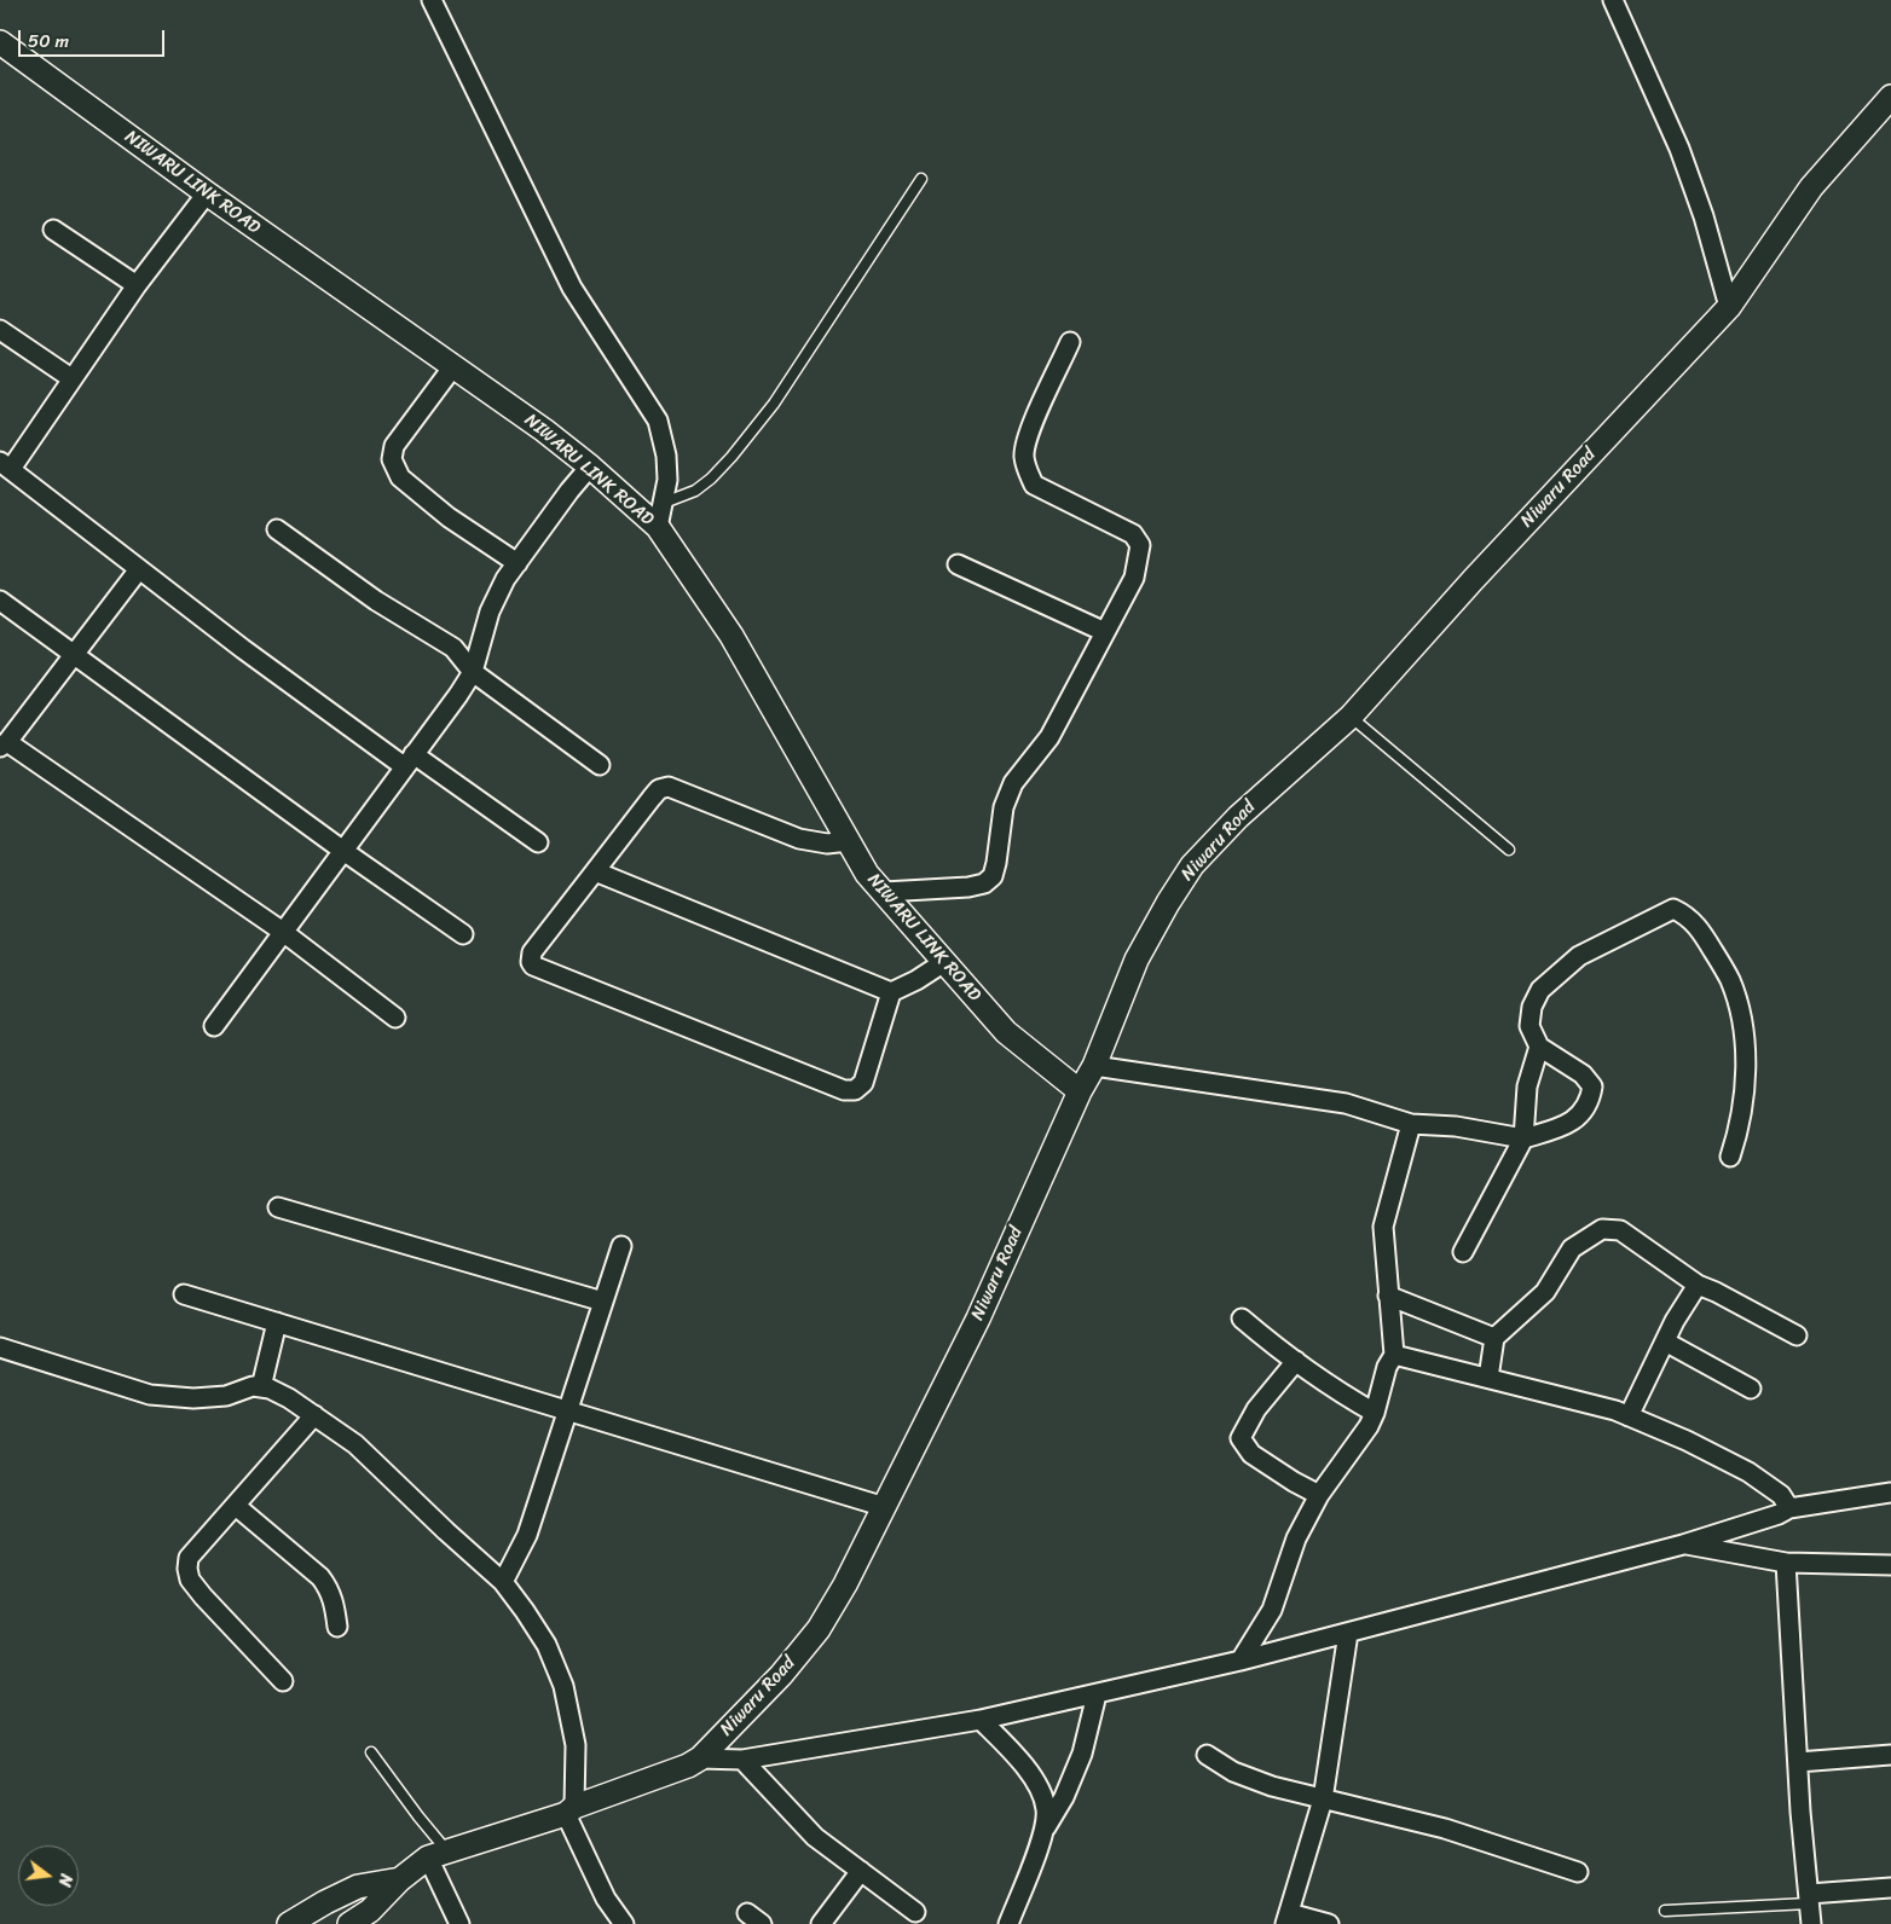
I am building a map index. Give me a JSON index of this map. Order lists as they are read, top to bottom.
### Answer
{
  "streets": {
    "street": ["NIWARU LINK ROAD", "Niwaru Road"]
  },
  "crossings": [
    ["NIWARU LINK ROAD", "Niwaru Road"]
  ],
  "scale_bar": "50 m",
  "north": "right"
}
